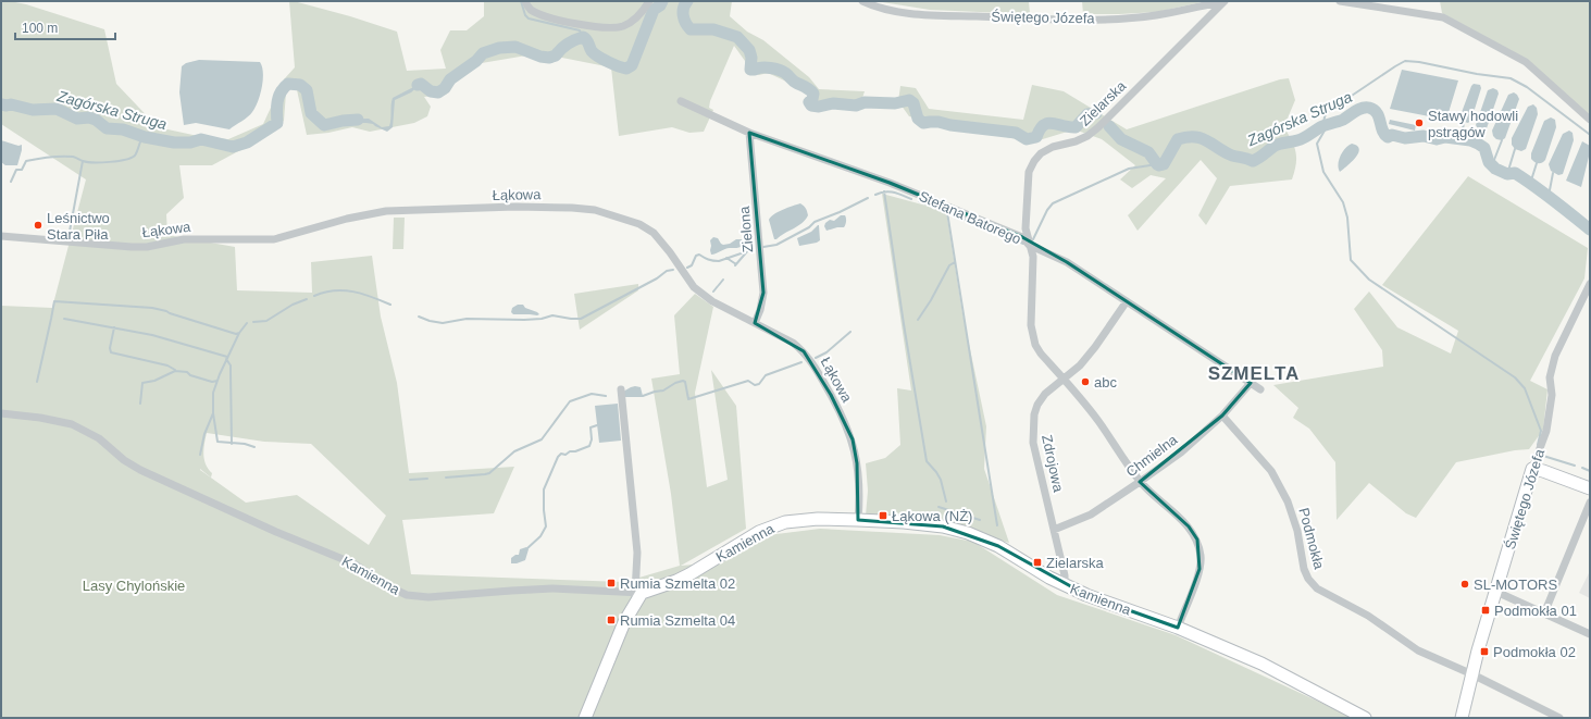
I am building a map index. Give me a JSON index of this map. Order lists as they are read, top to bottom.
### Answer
{
  "streets": {
    "street": [
      "Świętego Józefa",
      "Zielarska",
      "Łąkowa",
      "Stefana Batorego",
      "Zielona",
      "Chmielna",
      "Zdrojowa",
      "Podmokła",
      "Kamienna"
    ]
  },
  "crossings": [
    ["Świętego Józefa", "Zielarska"],
    ["Świętego Józefa", "Podmokła"],
    ["Zielarska", "Stefana Batorego"],
    ["Zielarska", "Chmielna"],
    ["Zielarska", "Zdrojowa"],
    ["Zielarska", "Kamienna"],
    ["Łąkowa", "Zielona"],
    ["Łąkowa", "Kamienna"],
    ["Stefana Batorego", "Zielona"],
    ["Stefana Batorego", "Chmielna"],
    ["Stefana Batorego", "Zdrojowa"],
    ["Chmielna", "Zdrojowa"],
    ["Chmielna", "Podmokła"],
    ["Zdrojowa", "Kamienna"]
  ],
  "districts": ["SZMELTA"],
  "water": ["Zagórska Struga"],
  "parks": ["Lasy Chylońskie"],
  "places": {
    "other": [
      "Stawy hodowli pstrągów",
      "Leśnictwo Stara Piła",
      "abc",
      "SL-MOTORS"
    ],
    "transit": [
      "Łąkowa (NŻ)",
      "Zielarska",
      "Rumia Szmelta 02",
      "Podmokła 01",
      "Rumia Szmelta 04",
      "Podmokła 02"
    ]
  },
  "scale_bar": "100 m"
}
